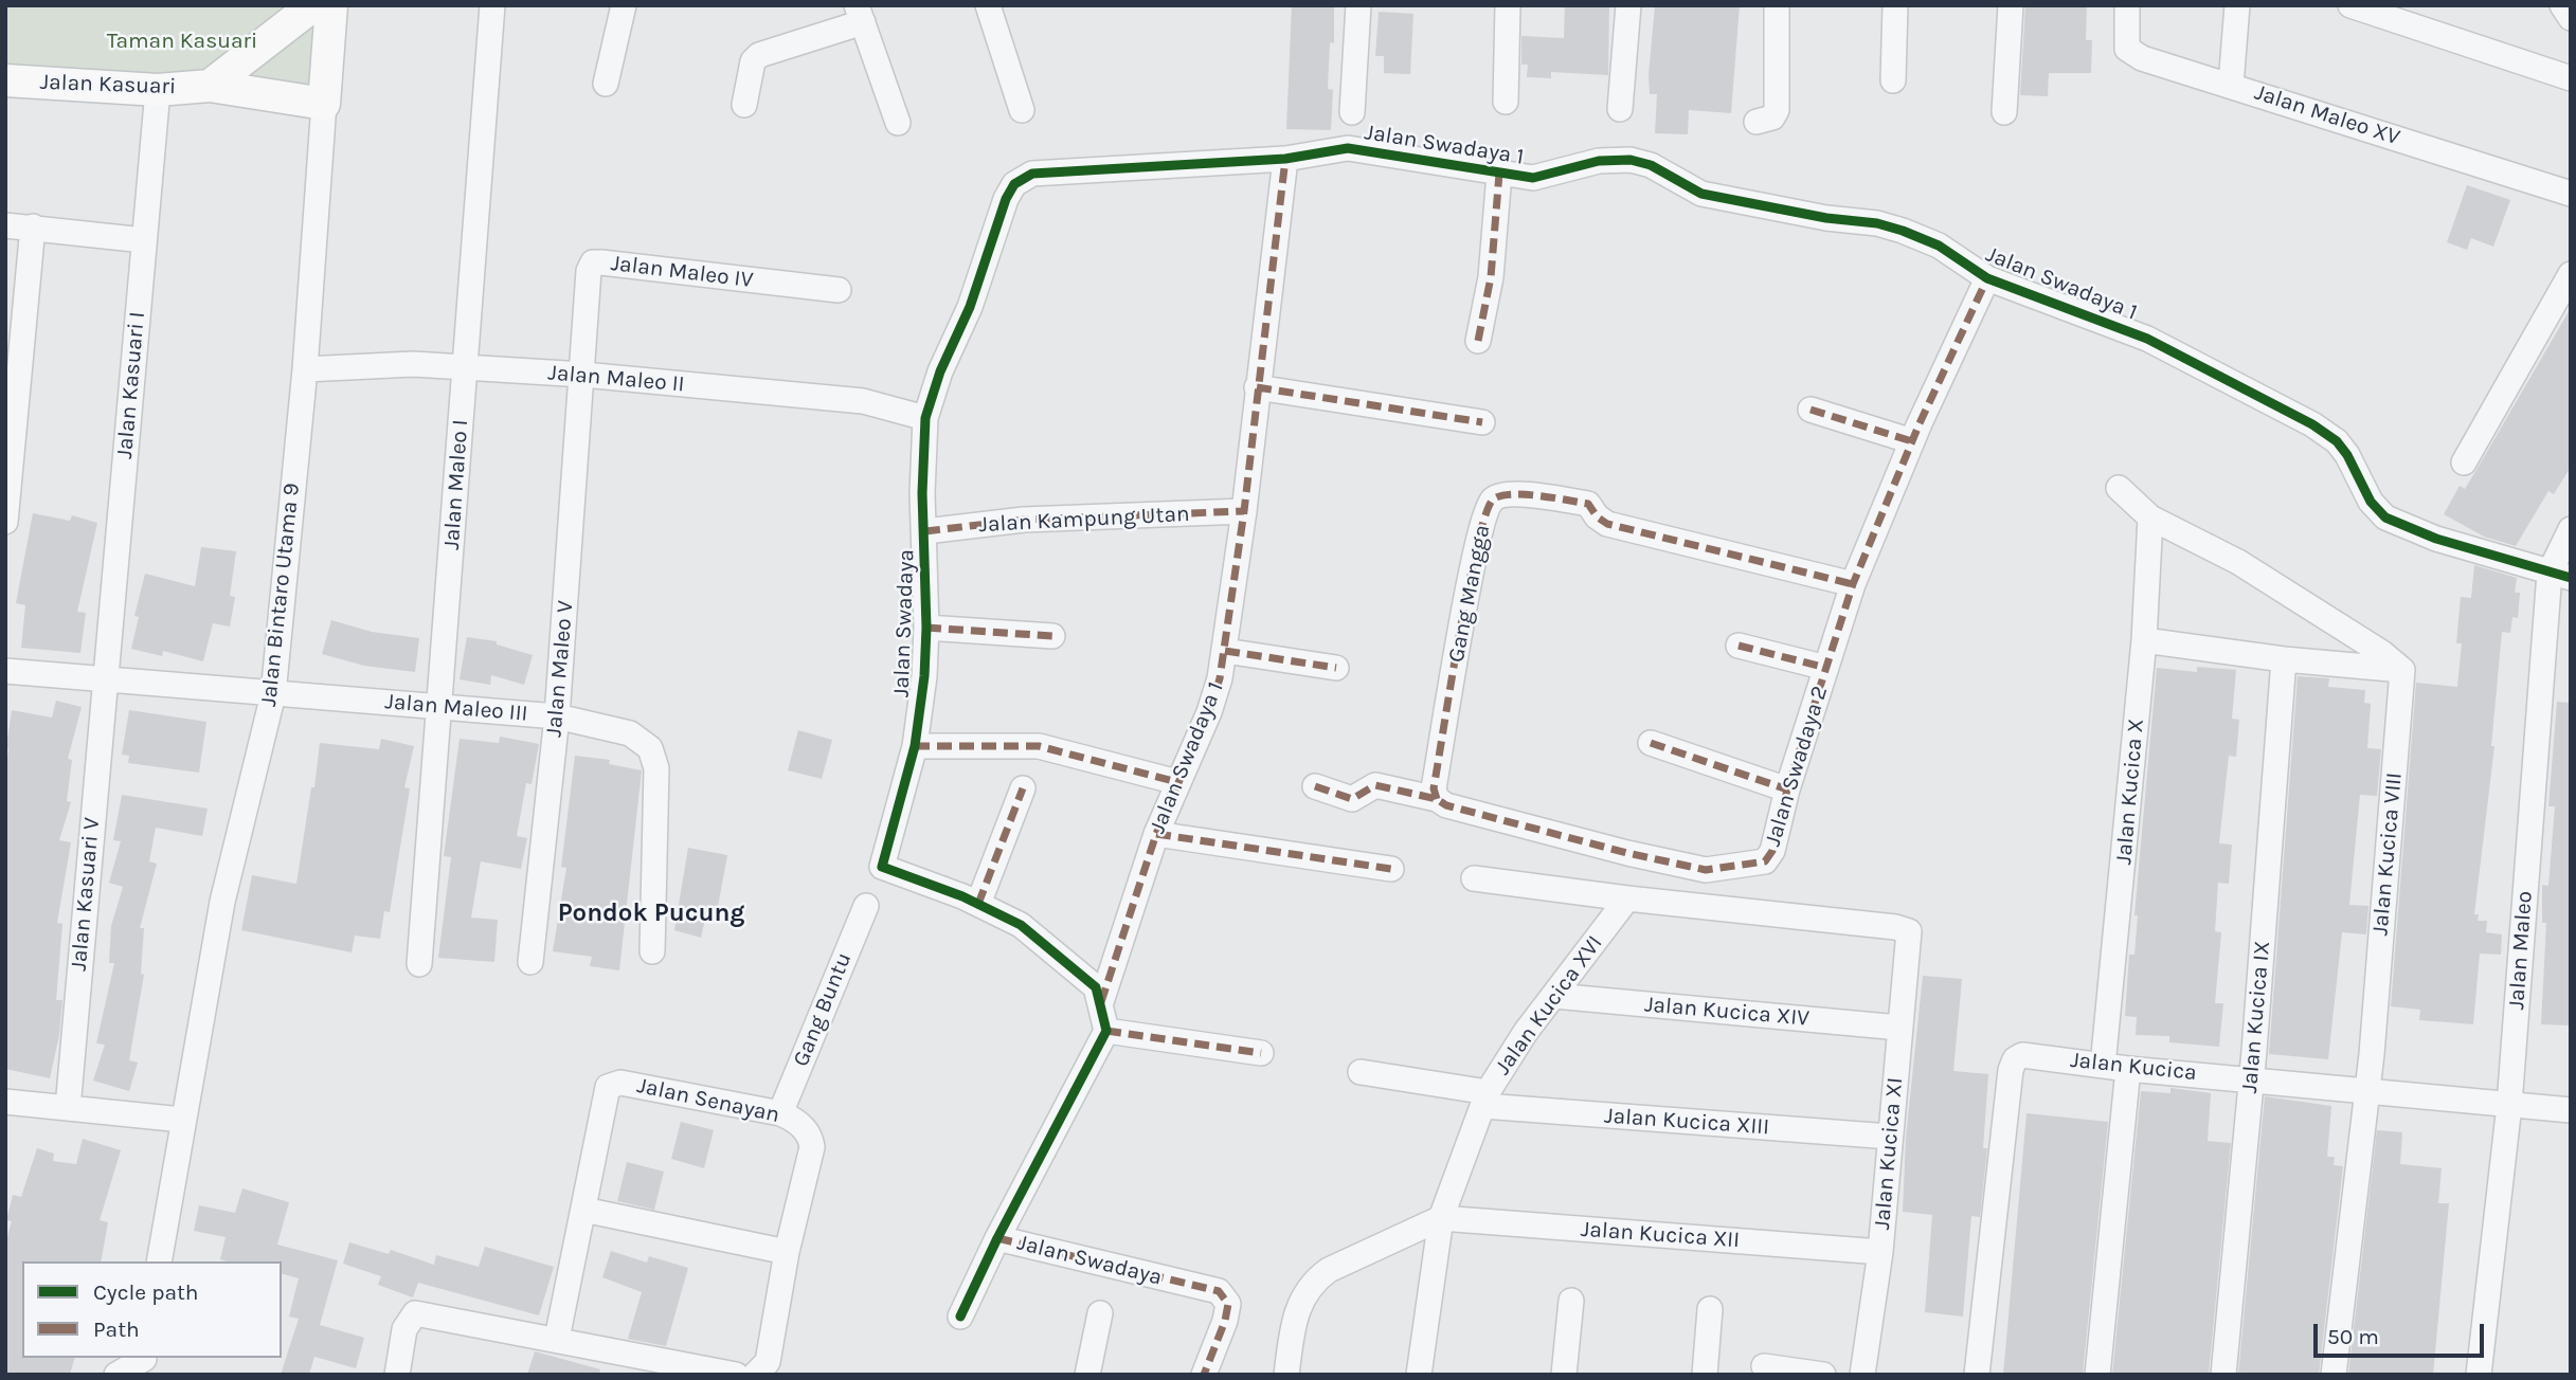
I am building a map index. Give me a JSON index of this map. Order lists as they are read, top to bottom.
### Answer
{
  "streets": {
    "main road": ["Jalan Kasuari", "Jalan Bintaro Utama 9"],
    "street": [
      "Jalan Maleo XV",
      "Jalan Swadaya 1",
      "Jalan Maleo IV",
      "Jalan Maleo II",
      "Jalan Kasuari I",
      "Jalan Maleo I",
      "Jalan Kampung Utan",
      "Gang Mangga",
      "Jalan Swadaya",
      "Jalan Maleo V",
      "Jalan Maleo III",
      "Jalan Swadaya 2",
      "Jalan Kucica X",
      "Jalan Kucica VIII",
      "Jalan Kasuari V",
      "Jalan Maleo",
      "Jalan Kucica XVI",
      "Gang Buntu",
      "Jalan Kucica XIV",
      "Jalan Kucica IX",
      "Jalan Kucica",
      "Jalan Senayan",
      "Jalan Kucica XIII",
      "Jalan Kucica XI",
      "Jalan Kucica XII"
    ]
  },
  "crossings": [
    ["Jalan Kasuari", "Jalan Kasuari I"],
    ["Jalan Kasuari", "Jalan Bintaro Utama 9"],
    ["Jalan Swadaya 1", "Jalan Kampung Utan"],
    ["Jalan Swadaya 1", "Jalan Swadaya"],
    ["Jalan Swadaya 1", "Jalan Swadaya 2"],
    ["Jalan Swadaya 1", "Jalan Maleo"],
    ["Jalan Maleo IV", "Jalan Maleo II"],
    ["Jalan Maleo IV", "Jalan Maleo V"],
    ["Jalan Maleo II", "Jalan Maleo I"],
    ["Jalan Maleo II", "Jalan Bintaro Utama 9"],
    ["Jalan Maleo II", "Jalan Swadaya"],
    ["Jalan Maleo II", "Jalan Maleo V"],
    ["Jalan Kasuari I", "Jalan Kasuari V"],
    ["Jalan Maleo I", "Jalan Maleo III"],
    ["Jalan Kampung Utan", "Jalan Swadaya"],
    ["Gang Mangga", "Jalan Swadaya 2"],
    ["Jalan Bintaro Utama 9", "Jalan Maleo III"],
    ["Jalan Maleo V", "Jalan Maleo III"],
    ["Jalan Kucica X", "Jalan Kucica"],
    ["Jalan Kucica VIII", "Jalan Kucica"],
    ["Jalan Maleo", "Jalan Kucica"],
    ["Jalan Kucica XVI", "Jalan Kucica XIV"],
    ["Jalan Kucica XVI", "Jalan Kucica XIII"],
    ["Jalan Kucica XVI", "Jalan Kucica XI"],
    ["Jalan Kucica XVI", "Jalan Kucica XII"],
    ["Gang Buntu", "Jalan Senayan"],
    ["Jalan Kucica XIV", "Jalan Kucica XI"],
    ["Jalan Kucica IX", "Jalan Kucica"],
    ["Jalan Kucica XIII", "Jalan Kucica XI"],
    ["Jalan Kucica XI", "Jalan Kucica XII"]
  ],
  "districts": ["Pondok Pucung"],
  "parks": ["Taman Kasuari"],
  "legend": ["Cycle path", "Path"],
  "scale_bar": "50 m"
}
